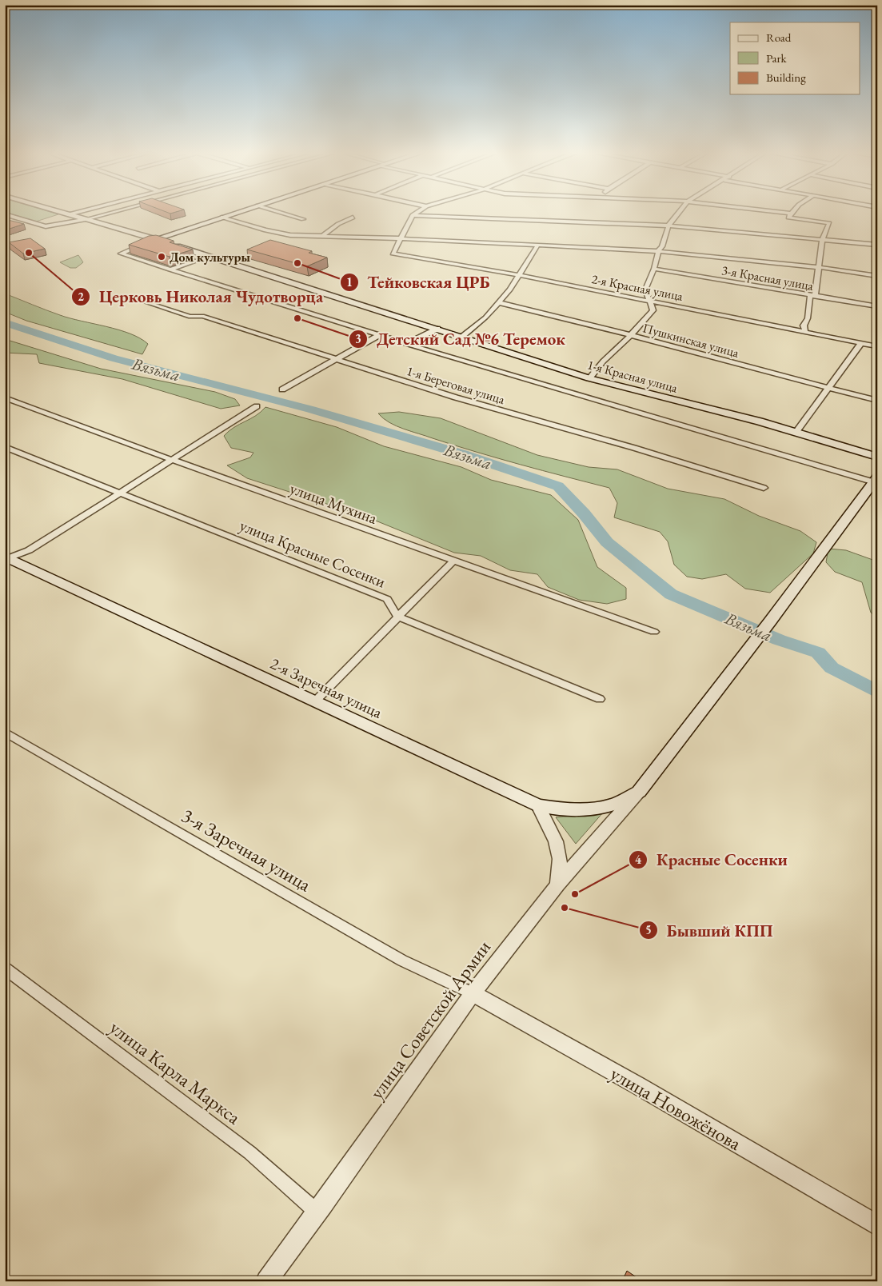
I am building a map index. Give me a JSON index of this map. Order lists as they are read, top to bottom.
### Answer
{
  "streets": {
    "main road": ["1-я Красная улица", "2-я Заречная улица"],
    "street": [
      "3-я Красная улица",
      "2-я Красная улица",
      "Пушкинская улица",
      "1-я Береговая улица",
      "улица Мухина",
      "улица Красные Сосенки",
      "3-я Заречная улица",
      "улица Советской Армии",
      "улица Карла Маркса",
      "улица Новожёнова"
    ]
  },
  "crossings": [
    ["2-я Заречная улица", "улица Советской Армии"],
    ["3-я Заречная улица", "улица Советской Армии"],
    ["3-я Заречная улица", "улица Новожёнова"],
    ["улица Советской Армии", "улица Карла Маркса"],
    ["улица Советской Армии", "улица Новожёнова"]
  ],
  "water": ["Вязьма"],
  "places": [
    "Церковь Николая Чудотворца",
    "Дом культуры",
    "Тейковская ЦРБ",
    "Детский Сад №6 Теремок",
    "Красные Сосенки",
    "Бывший КПП"
  ],
  "legend": ["Road", "Park", "Building"]
}
